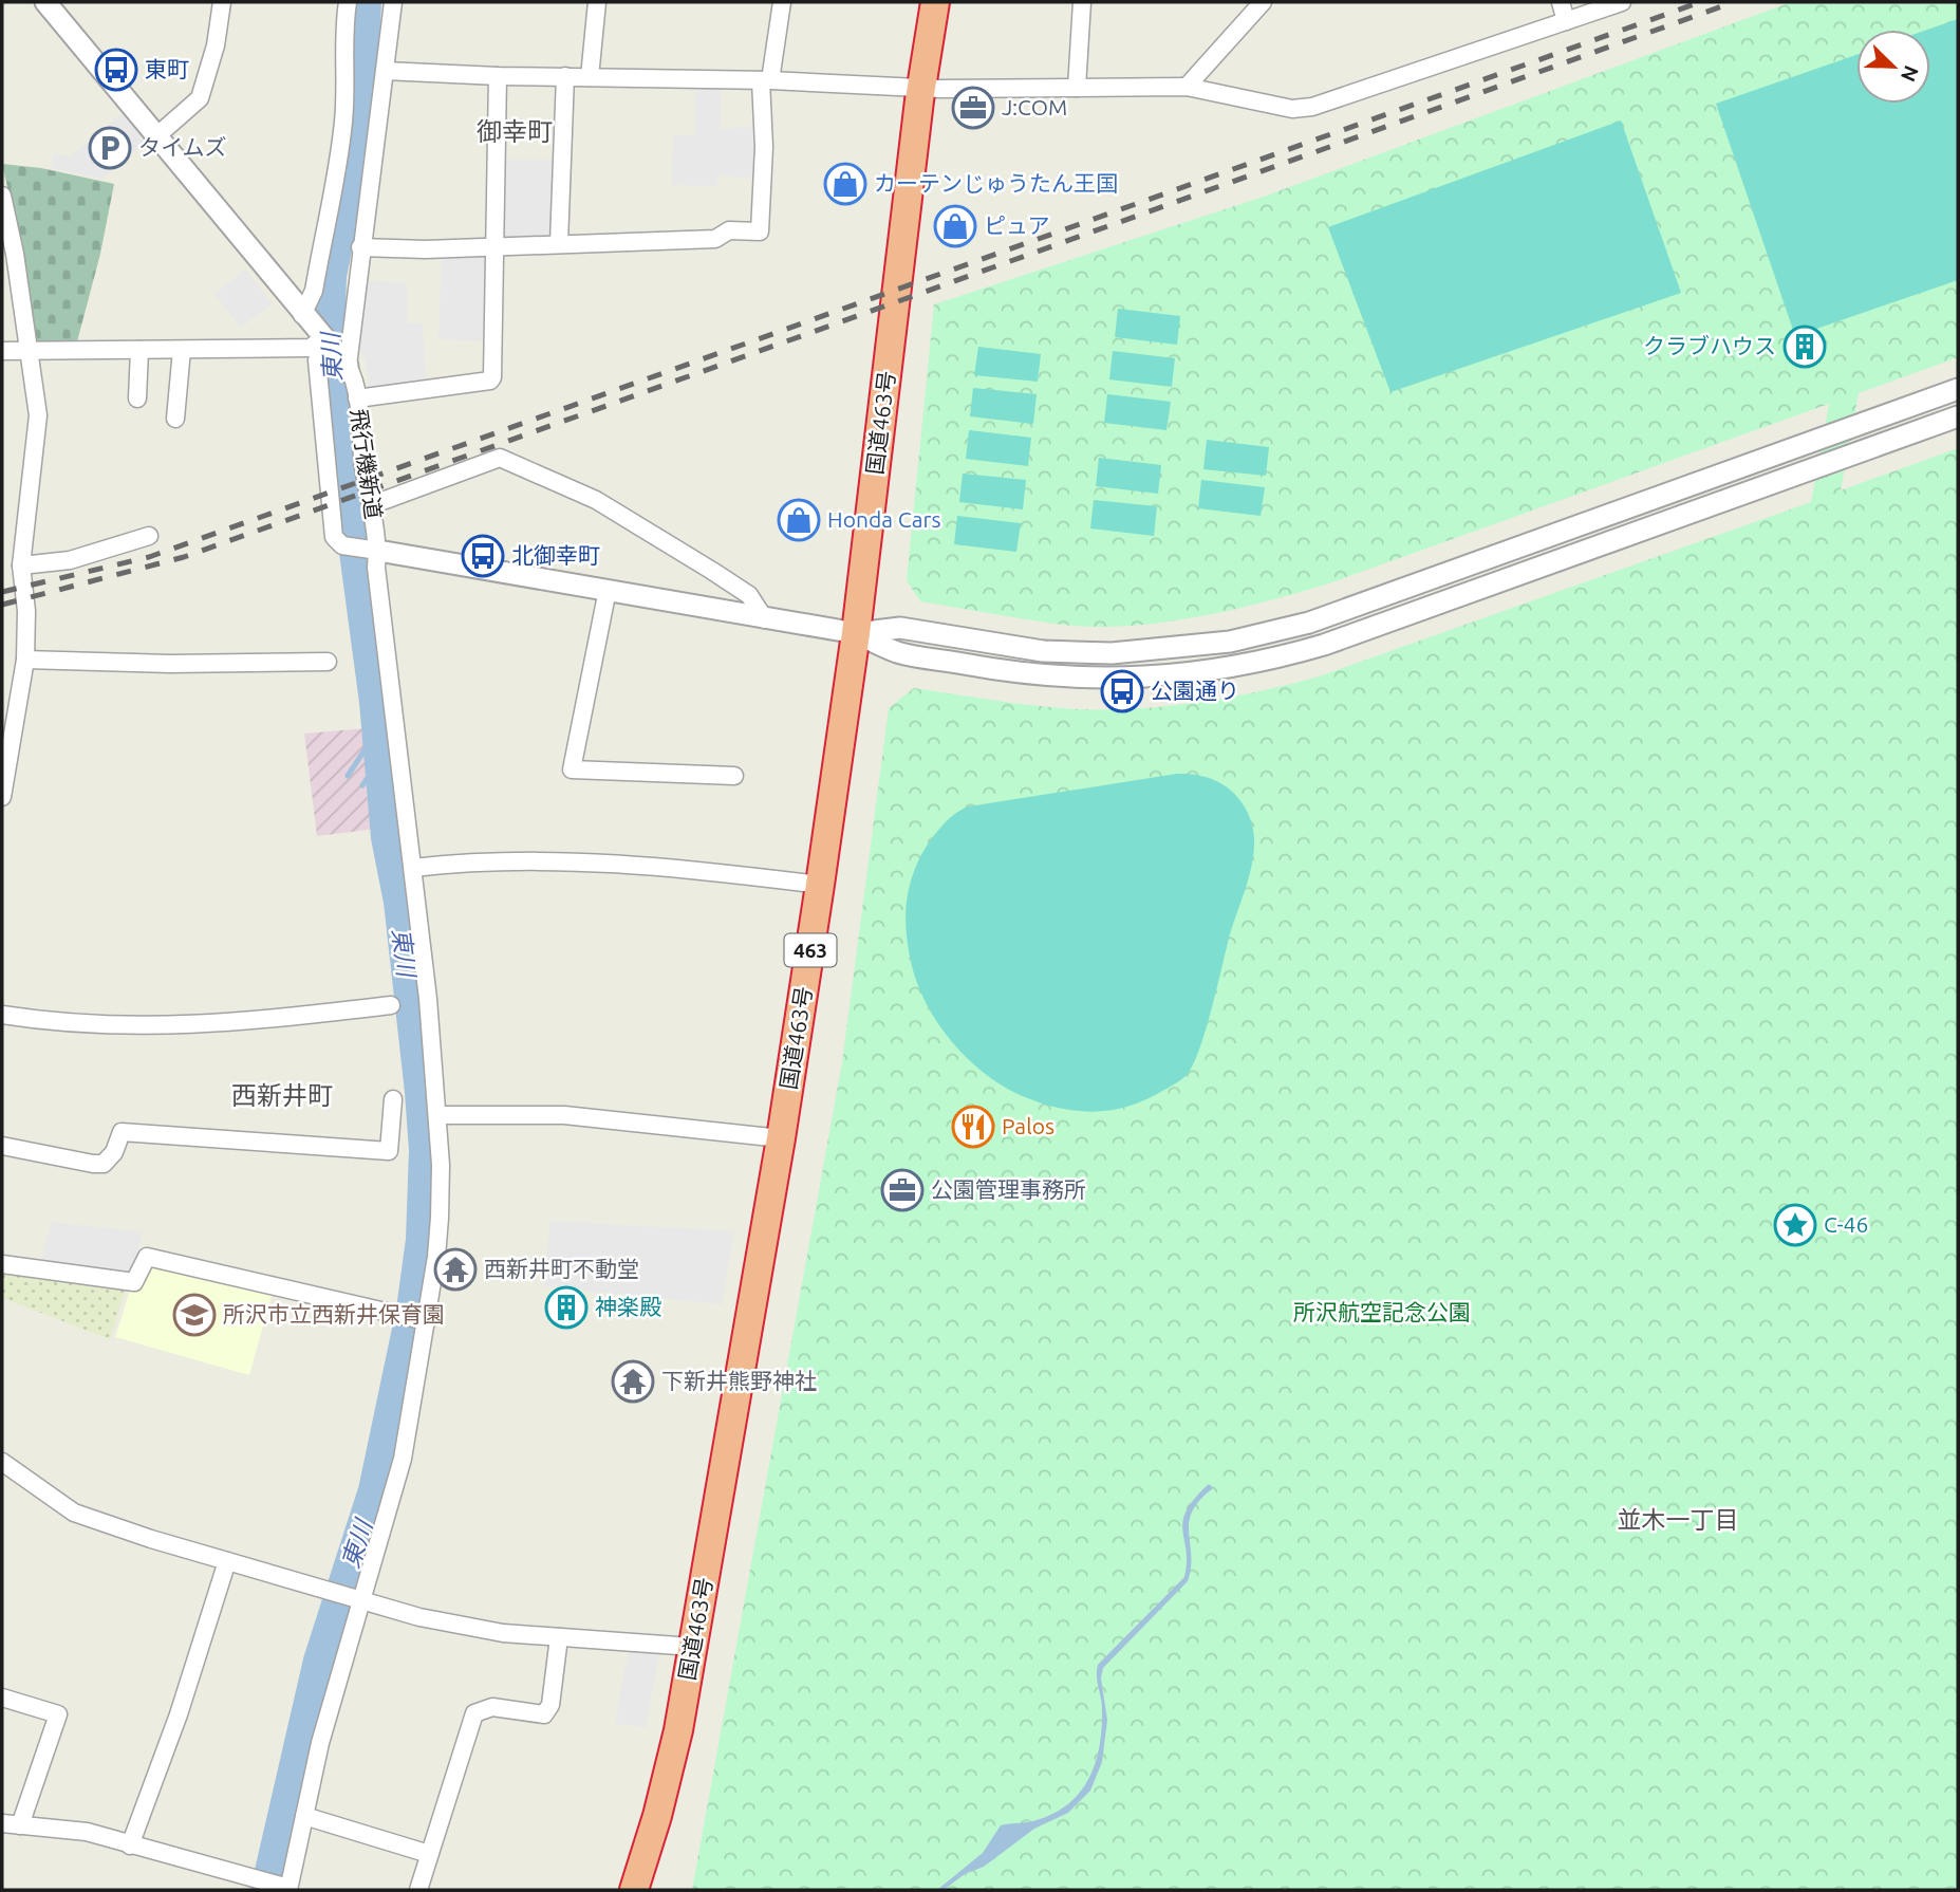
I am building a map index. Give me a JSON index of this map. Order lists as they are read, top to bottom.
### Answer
{
  "streets": {
    "highway": ["国道463号", "463"],
    "street": ["飛行機新道"]
  },
  "crossings": [
    ["国道463号", "飛行機新道"]
  ],
  "districts": ["御幸町", "西新井町", "並木一丁目"],
  "water": ["東川"],
  "parks": ["所沢航空記念公園"],
  "places": {
    "bus stop": ["東町", "北御幸町", "公園通り"],
    "office": ["J:COM", "公園管理事務所"],
    "parking": ["タイムズ"],
    "shop": ["カーテンじゅうたん王国", "ピュア", "Honda Cars"],
    "building": ["クラブハウス", "神楽殿"],
    "restaurant": ["Palos"],
    "place": ["C-46"],
    "temple": ["西新井町不動堂", "下新井熊野神社"],
    "school or university": ["所沢市立西新井保育園"]
  },
  "north": "bottom right"
}
